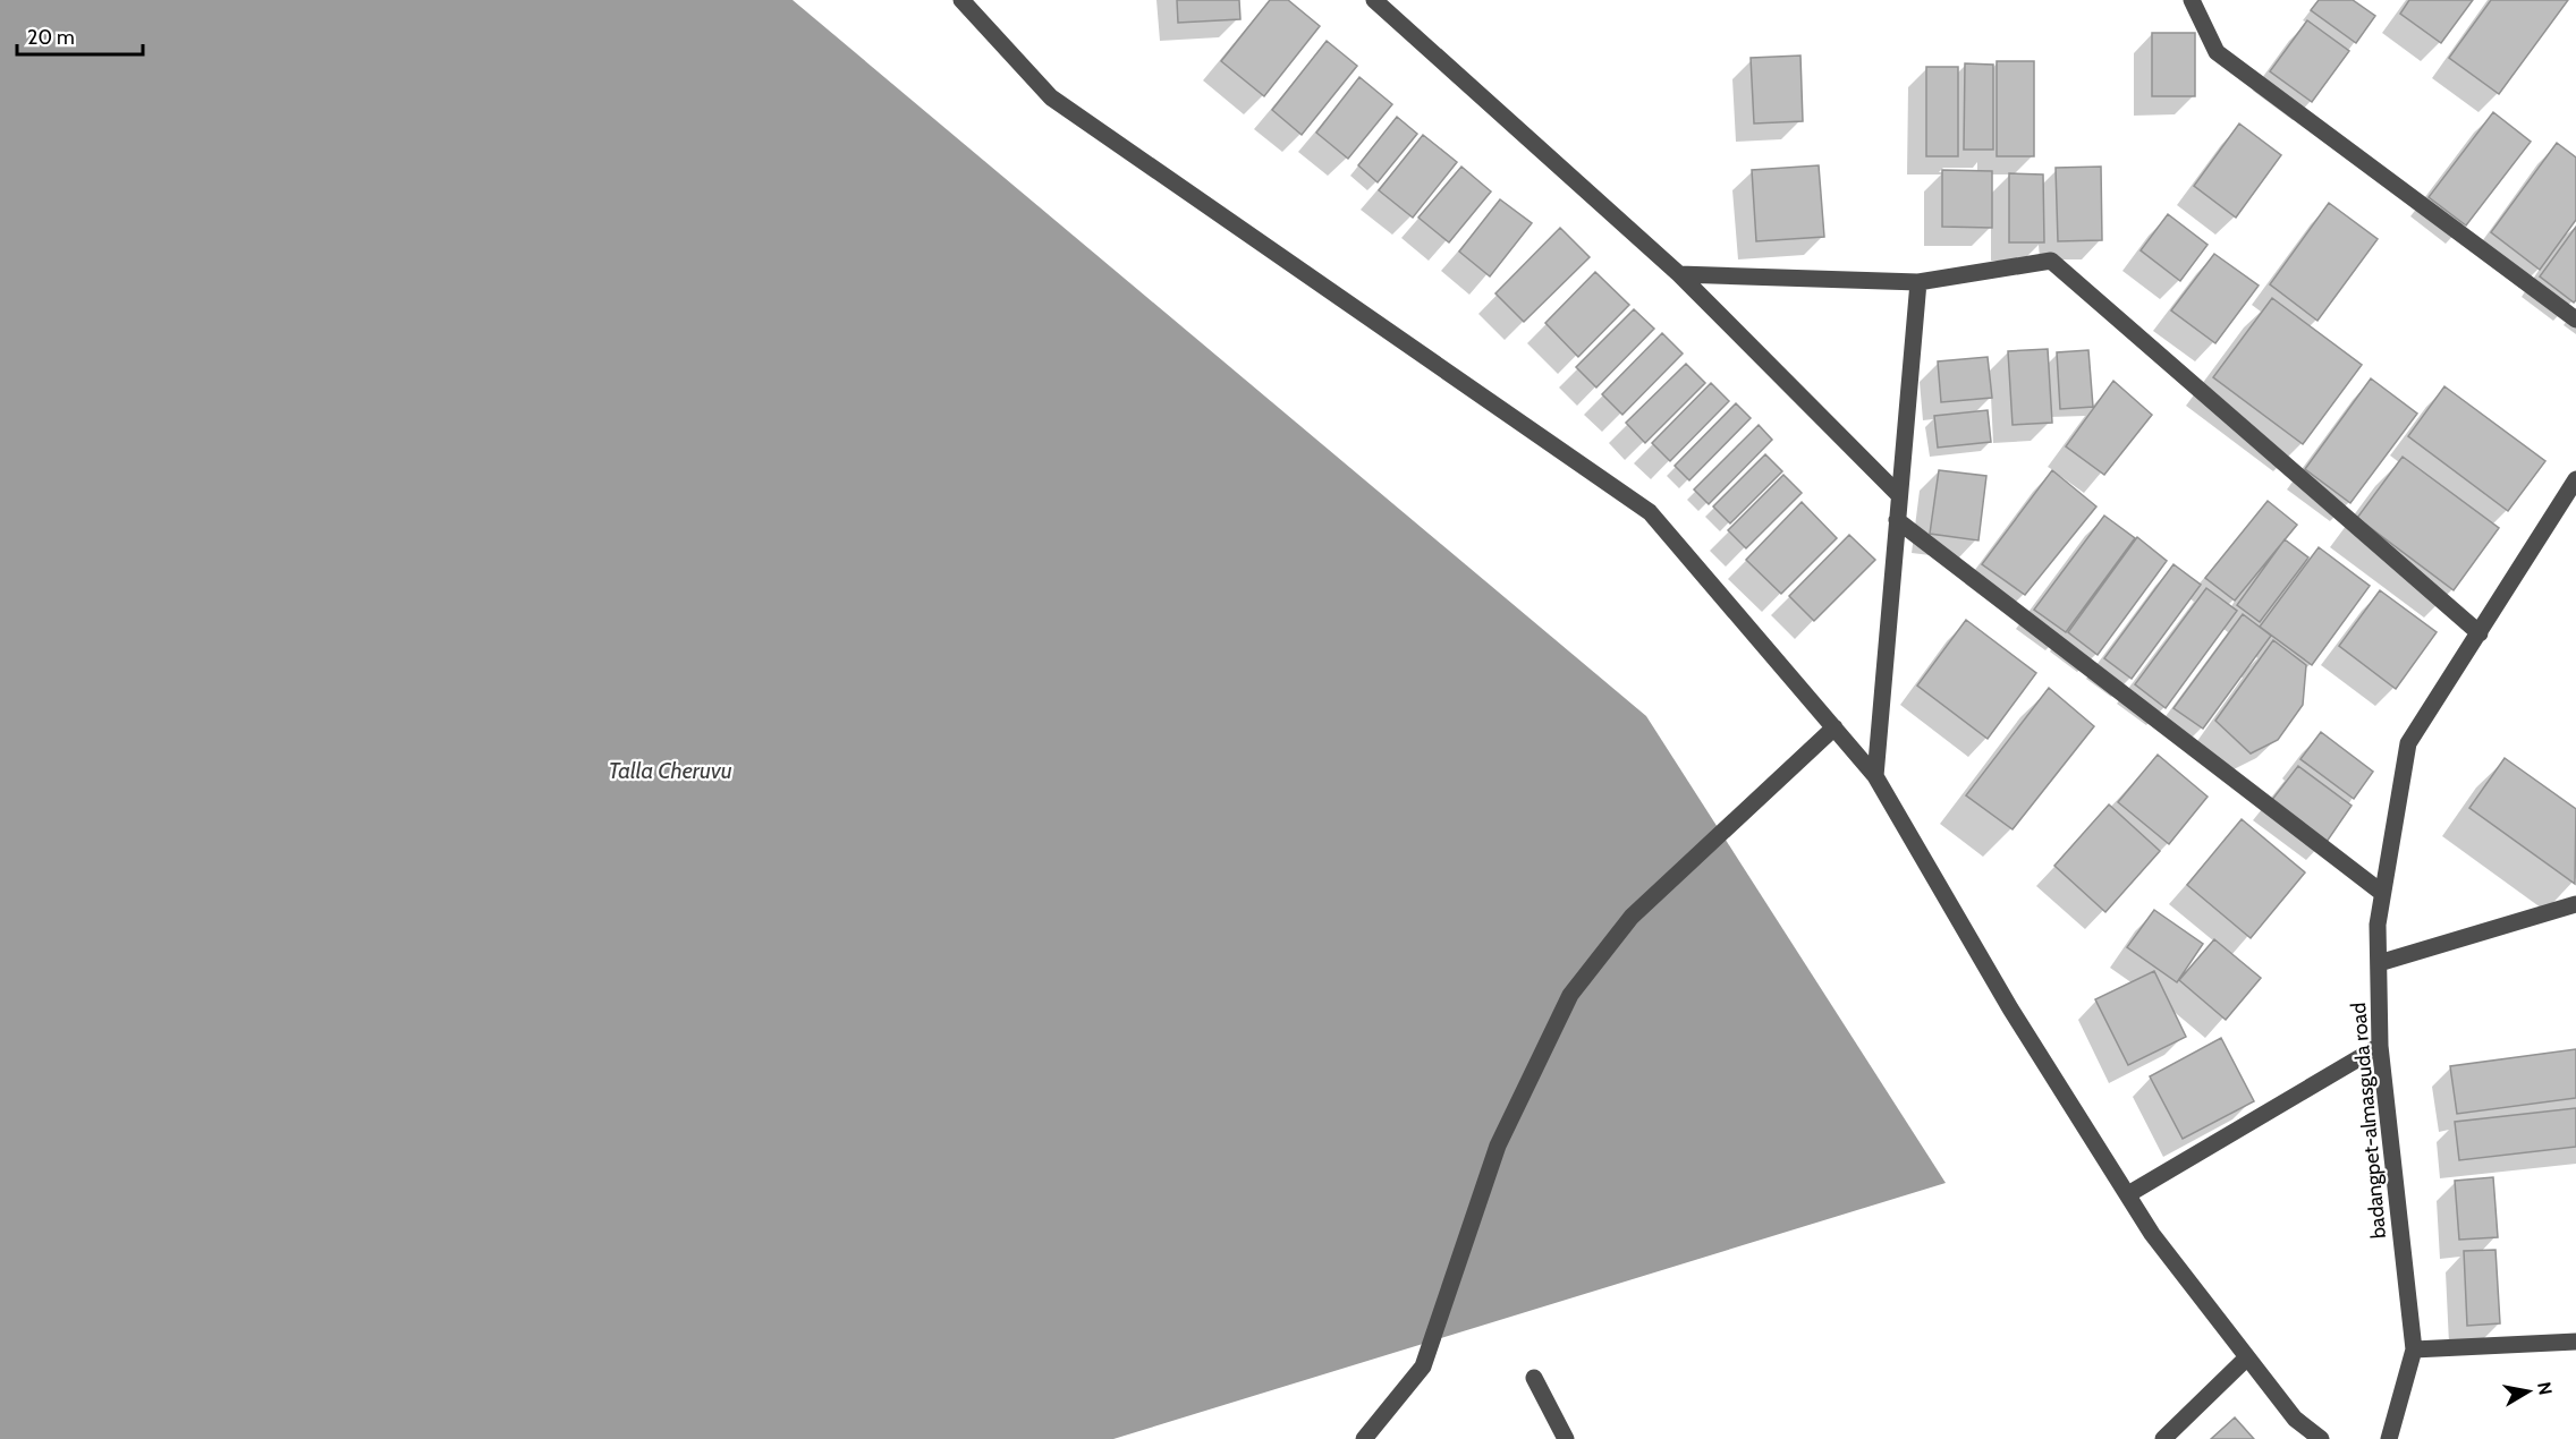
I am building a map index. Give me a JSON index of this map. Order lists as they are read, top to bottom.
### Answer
{
  "streets": {
    "street": ["badangpet-almasguda road"]
  },
  "water": ["Talla Cheruvu"],
  "scale_bar": "20 m",
  "north": "right"
}
